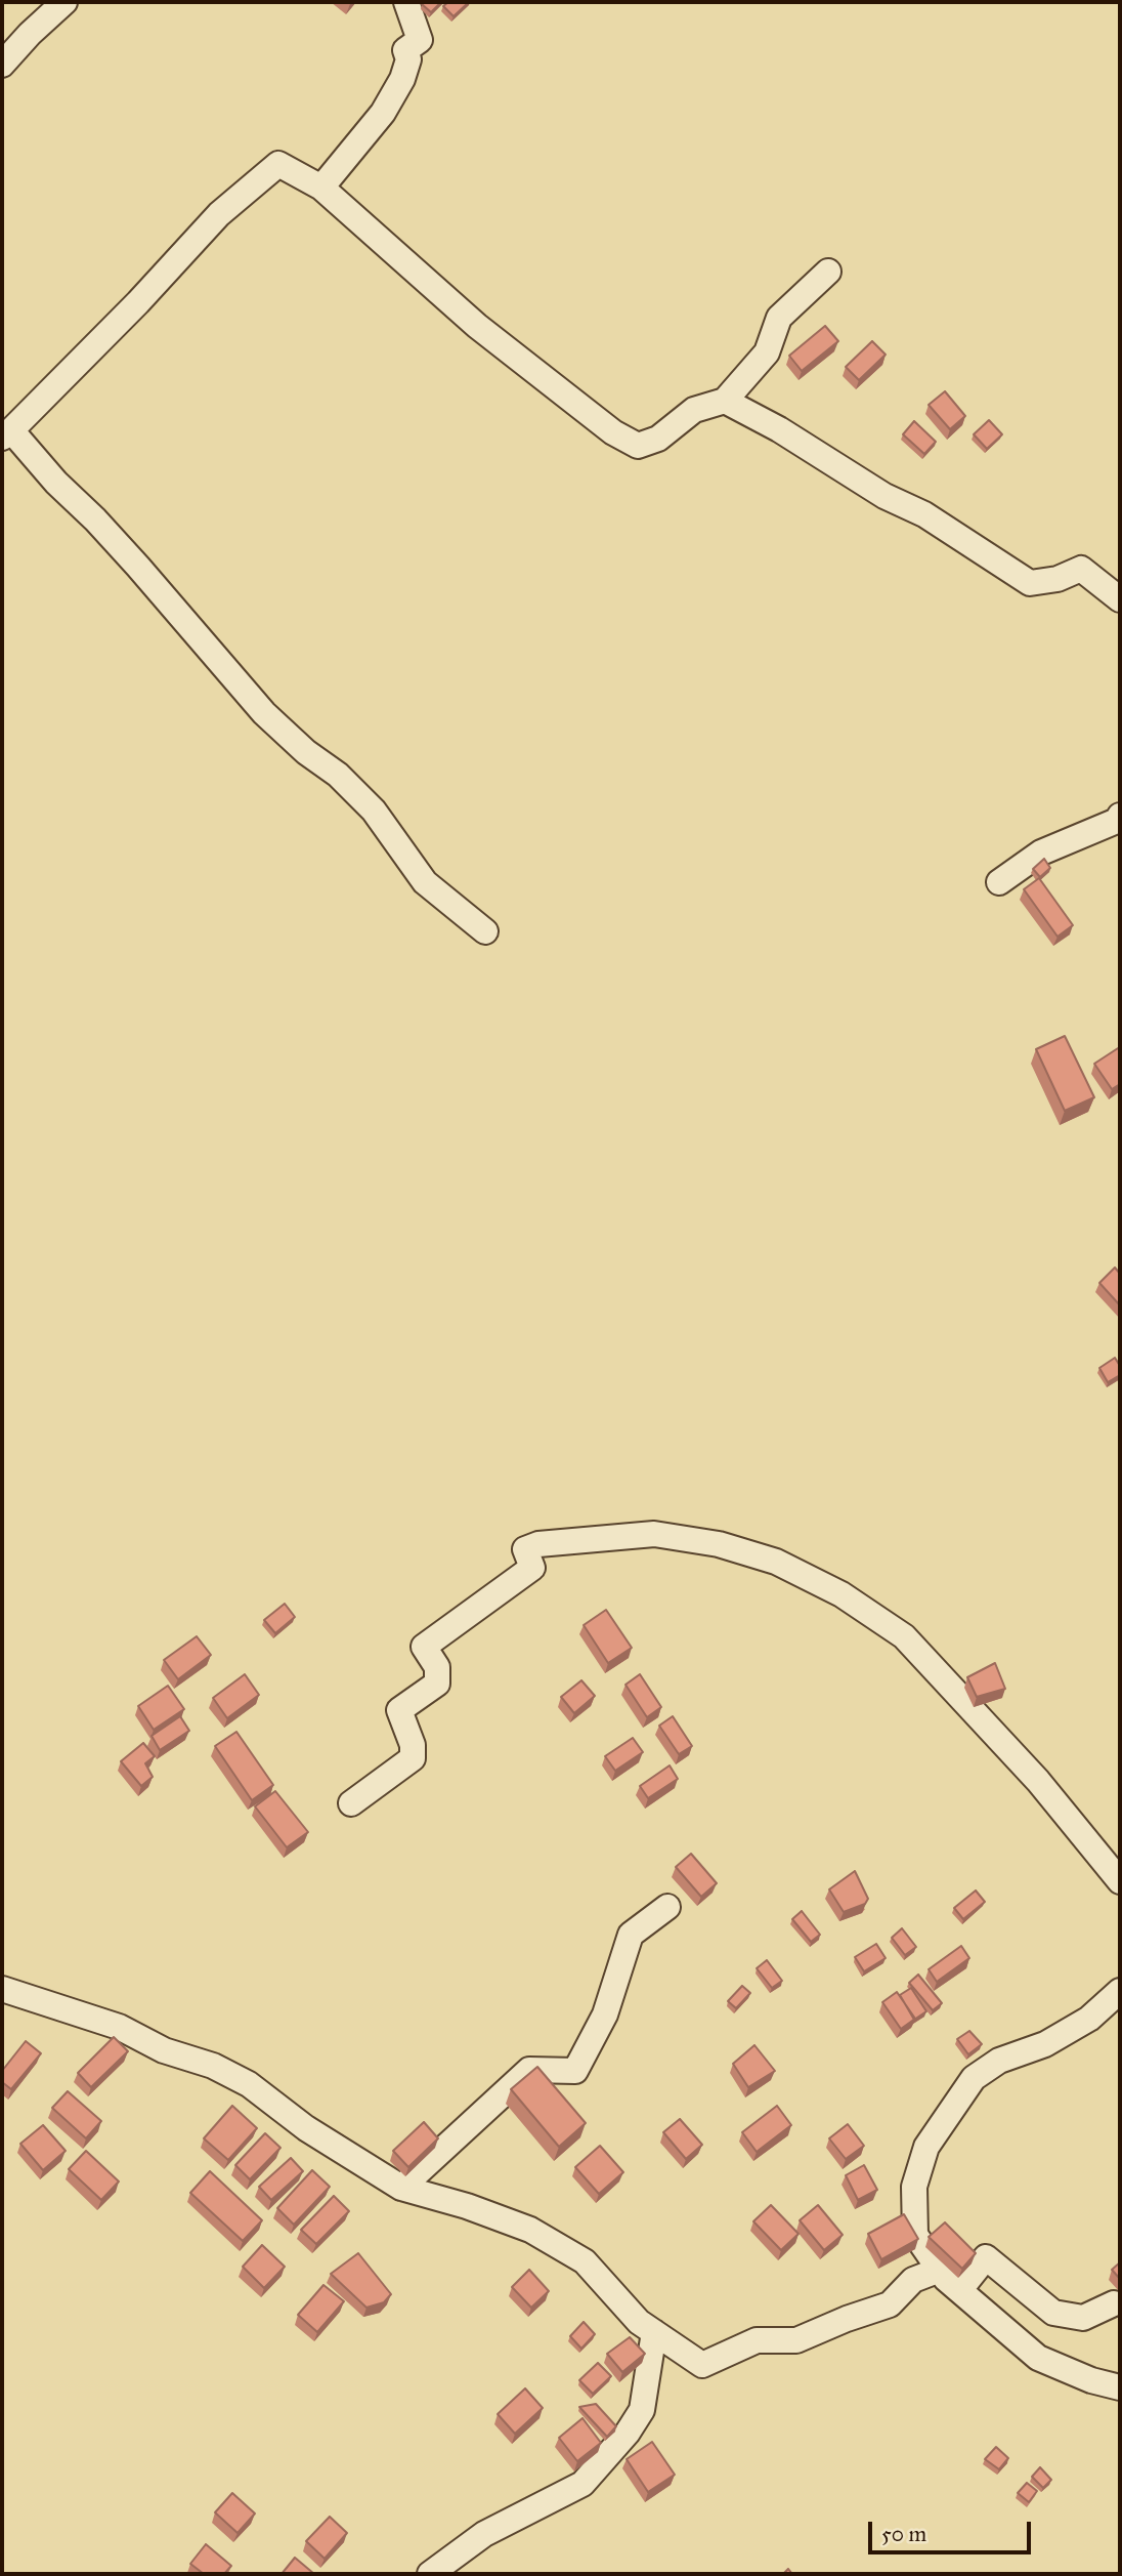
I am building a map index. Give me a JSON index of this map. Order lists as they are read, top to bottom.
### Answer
{
  "scale_bar": "50 m"
}
